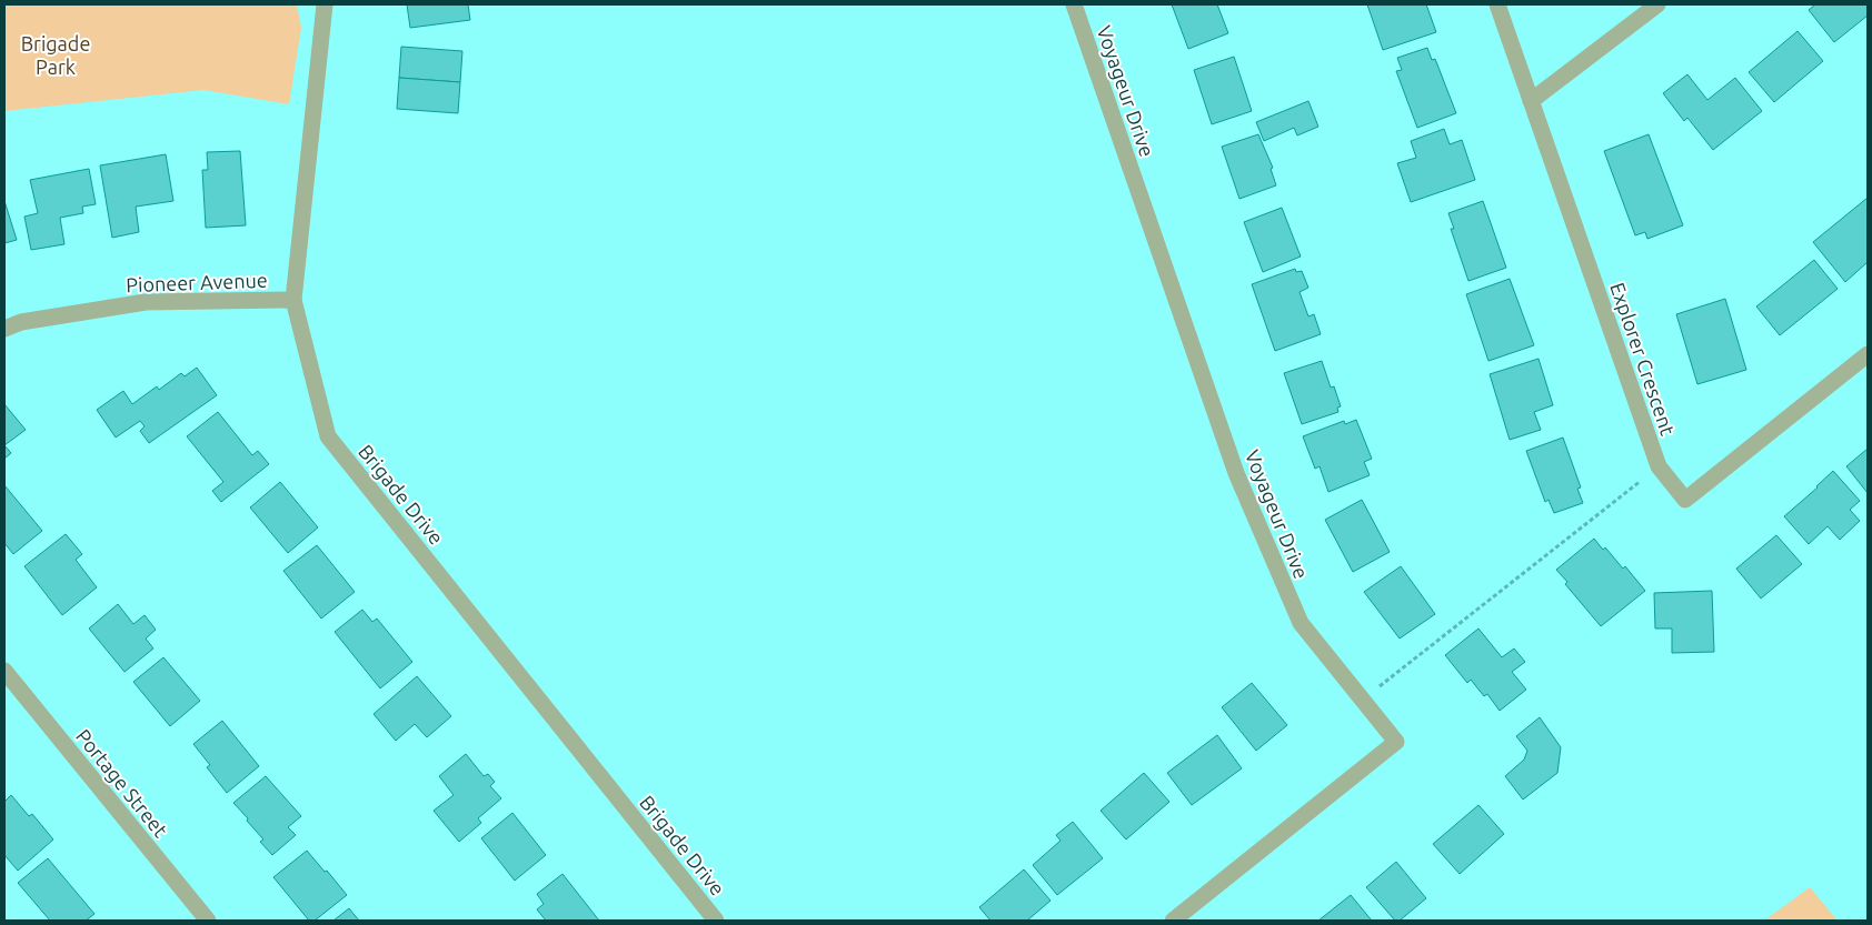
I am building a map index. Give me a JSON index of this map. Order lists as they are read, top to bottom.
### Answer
{
  "streets": {
    "street": [
      "Voyageur Drive",
      "Pioneer Avenue",
      "Explorer Crescent",
      "Brigade Drive",
      "Portage Street"
    ]
  },
  "crossings": [
    ["Pioneer Avenue", "Brigade Drive"]
  ],
  "parks": ["Brigade Park"]
}
